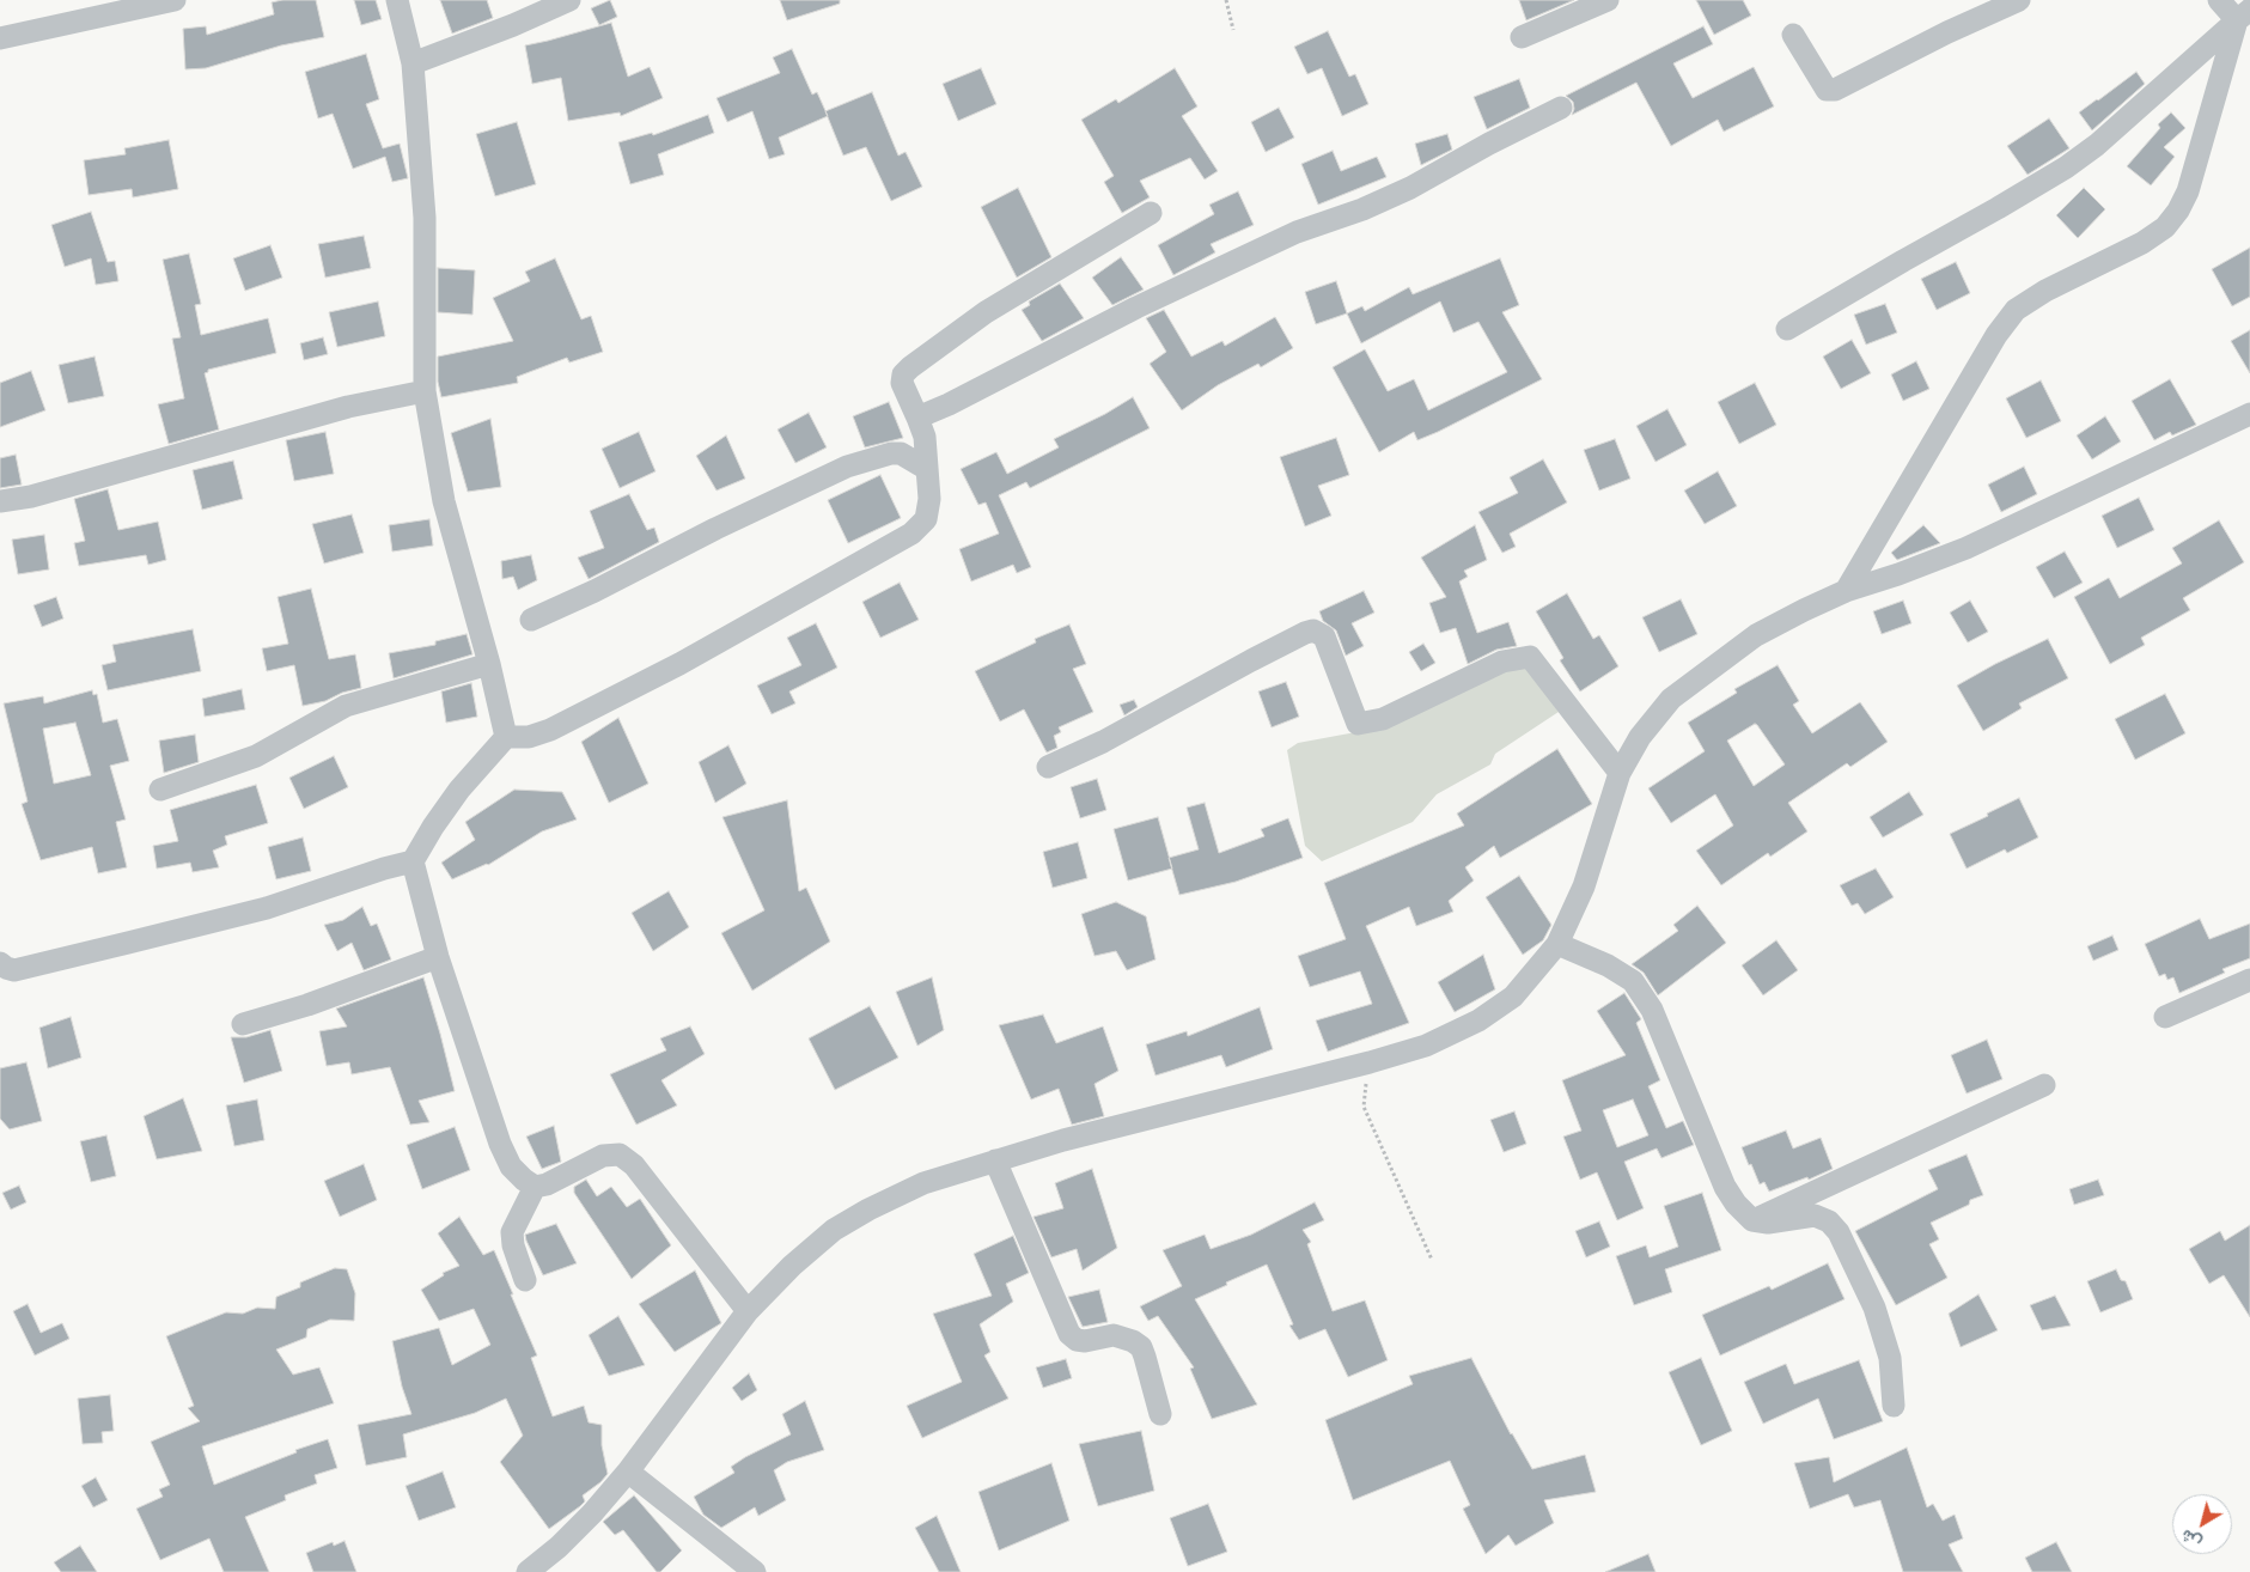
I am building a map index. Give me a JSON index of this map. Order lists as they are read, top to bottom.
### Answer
{
  "north": "bottom left"
}
